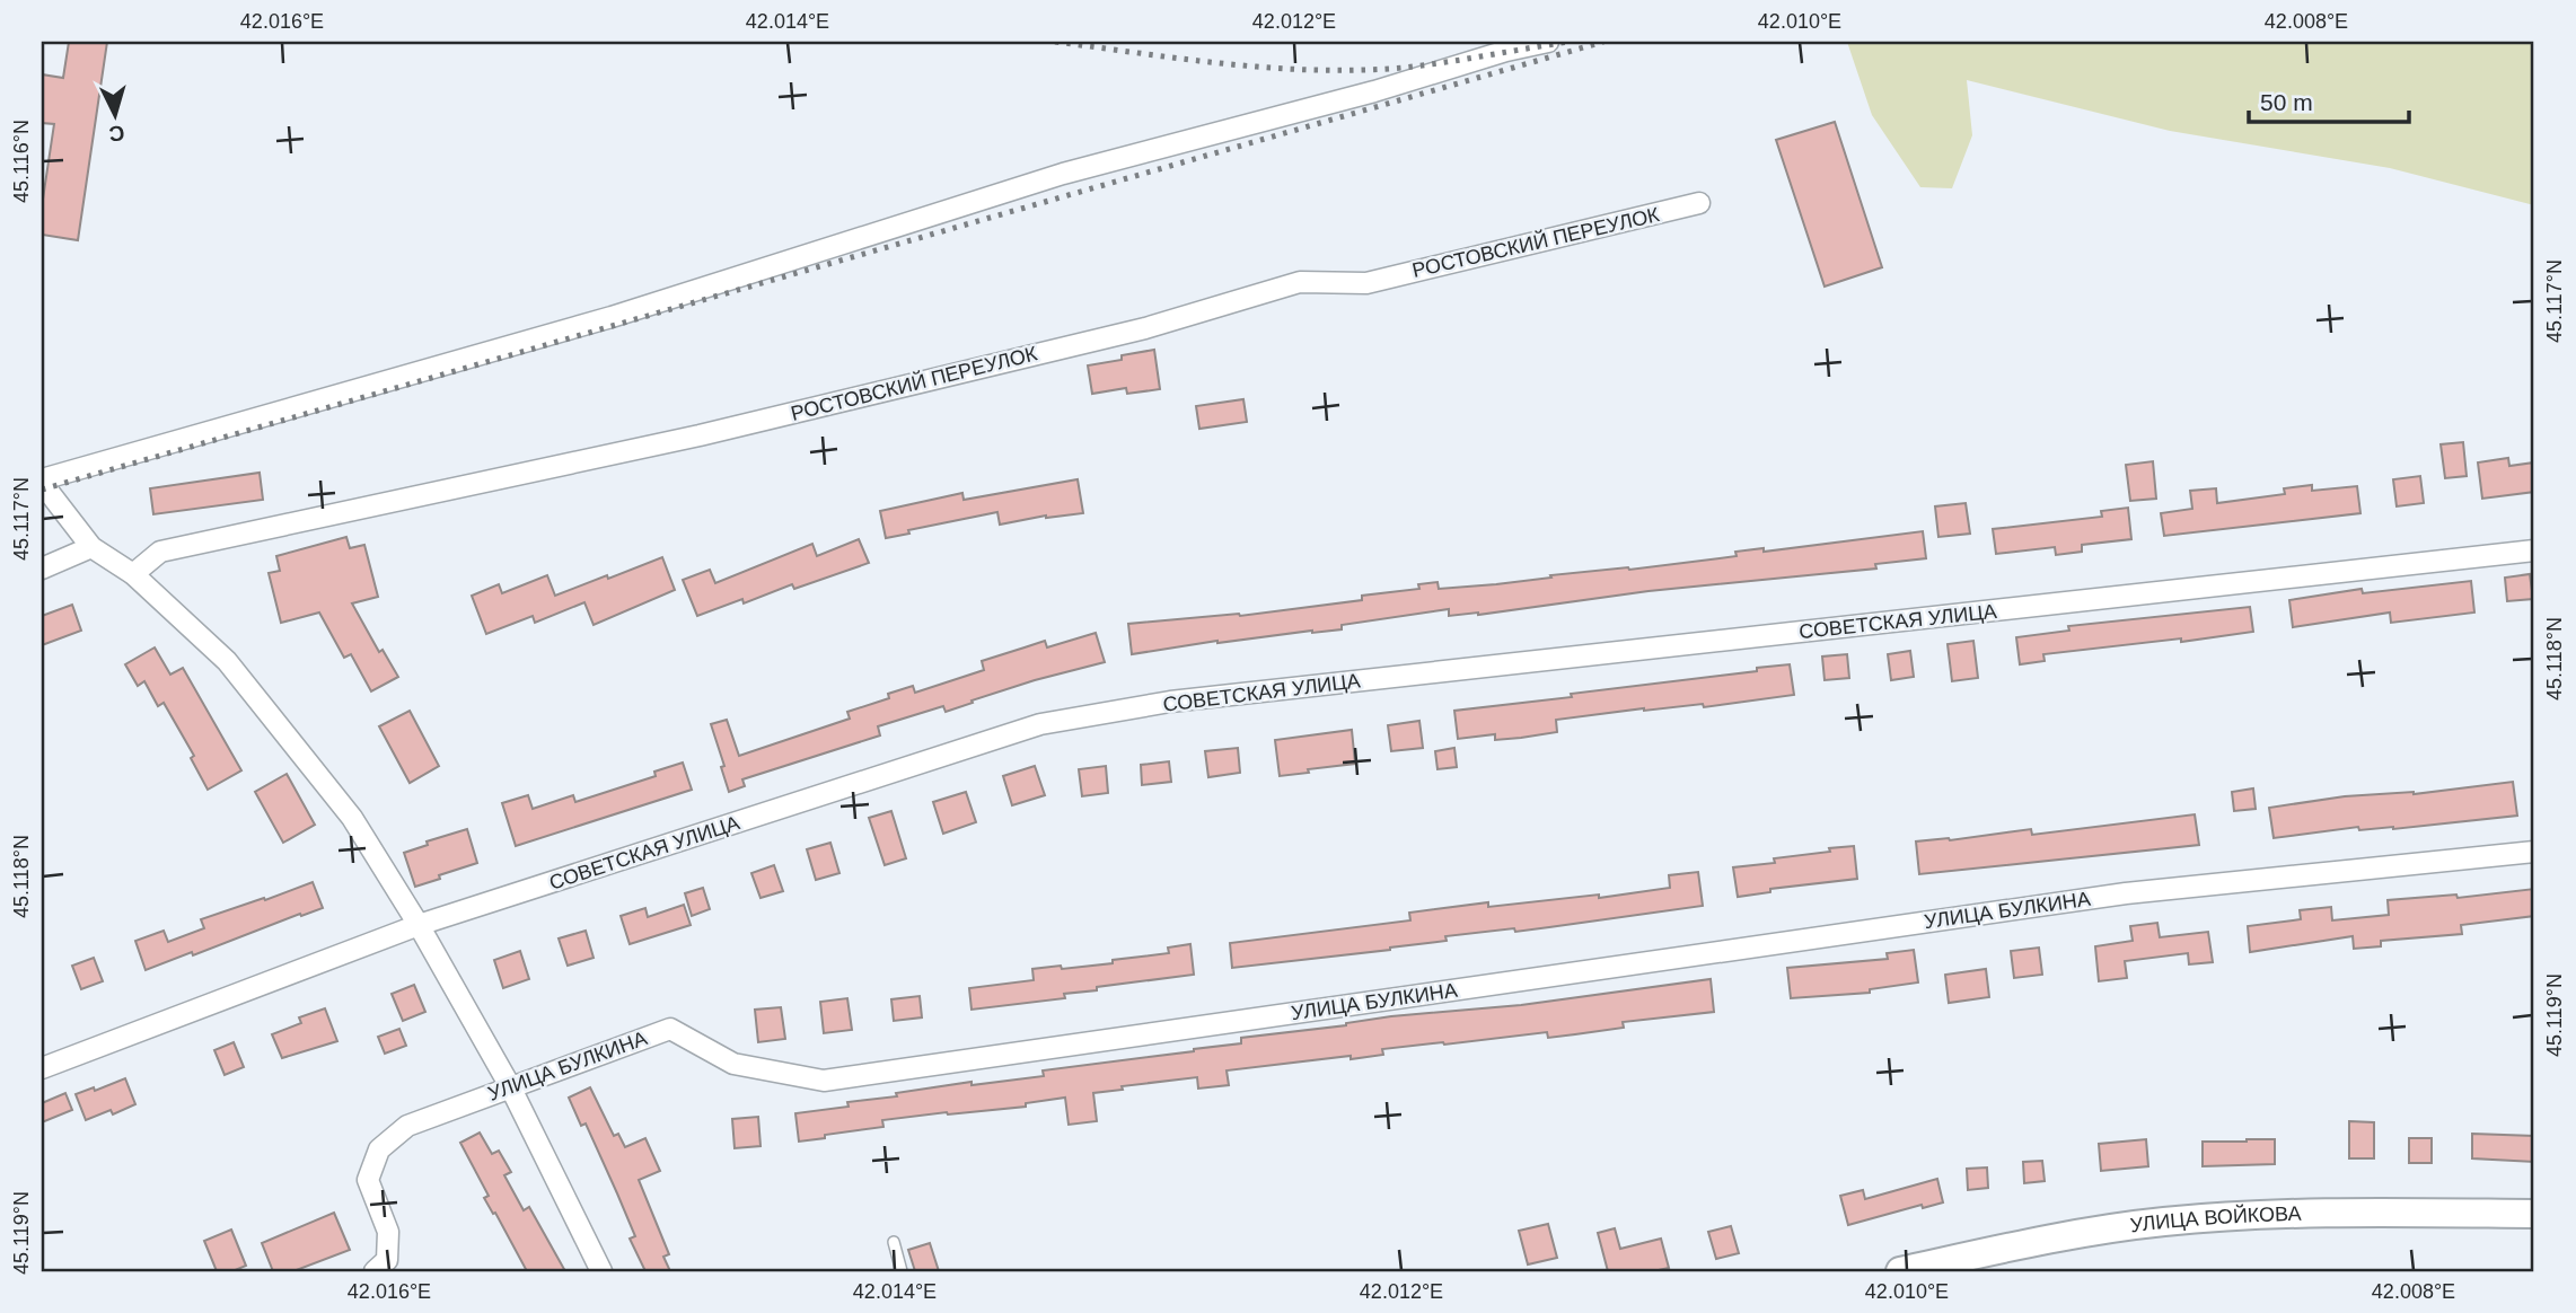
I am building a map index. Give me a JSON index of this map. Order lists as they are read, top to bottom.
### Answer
{
  "streets": {
    "main road": ["УЛИЦА ВОЙКОВА"],
    "street": ["РОСТОВСКИЙ ПЕРЕУЛОК", "СОВЕТСКАЯ УЛИЦА", "УЛИЦА БУЛКИНА"]
  },
  "scale_bar": "50 m",
  "north": "bottom",
  "coordinates": [
    "42.016°E",
    "42.014°E",
    "42.012°E",
    "42.010°E",
    "42.008°E",
    "45.116°N",
    "45.117°N",
    "45.118°N",
    "45.119°N"
  ]
}
